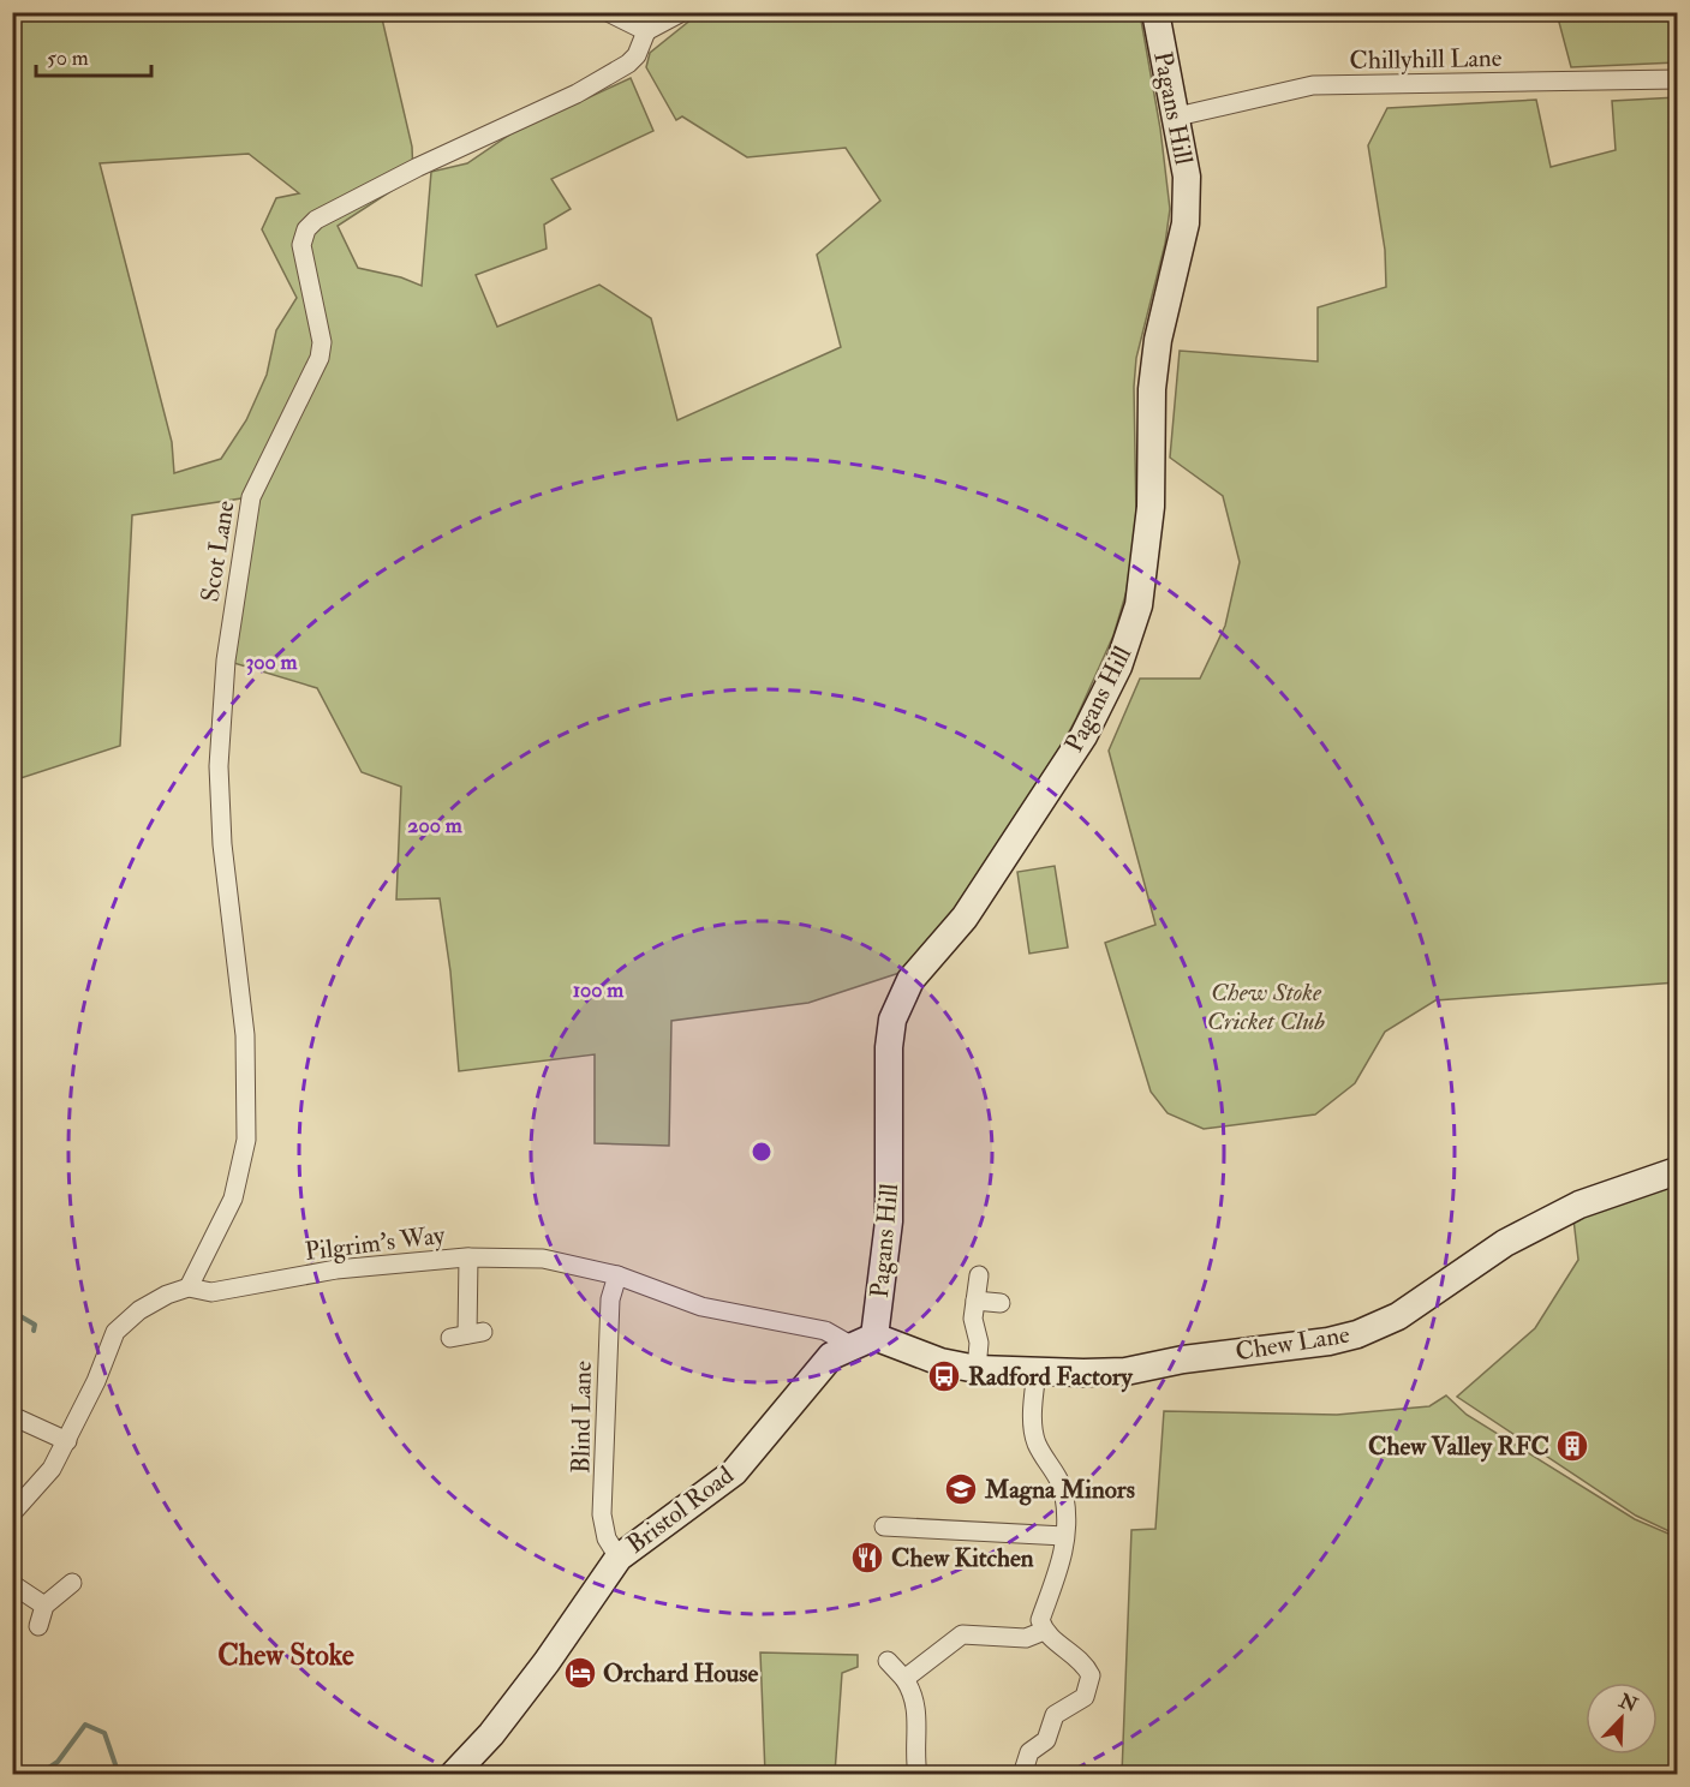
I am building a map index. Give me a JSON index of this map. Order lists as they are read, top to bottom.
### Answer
{
  "streets": {
    "main road": ["Pagans Hill", "Chew Lane", "Bristol Road"],
    "street": [
      "Chillyhill Lane",
      "Scot Lane",
      "Pilgrim's Way",
      "Blind Lane"
    ]
  },
  "crossings": [
    ["Chillyhill Lane", "Pagans Hill"],
    ["Pagans Hill", "Pilgrim's Way"],
    ["Pagans Hill", "Chew Lane"],
    ["Pagans Hill", "Bristol Road"],
    ["Scot Lane", "Pilgrim's Way"],
    ["Pilgrim's Way", "Chew Lane"],
    ["Pilgrim's Way", "Blind Lane"],
    ["Pilgrim's Way", "Bristol Road"],
    ["Chew Lane", "Bristol Road"],
    ["Blind Lane", "Bristol Road"]
  ],
  "districts": ["Chew Stoke"],
  "parks": ["Chew Stoke Cricket Club"],
  "places": {
    "bus stop": ["Radford Factory"],
    "building": ["Chew Valley RFC"],
    "school or university": ["Magna Minors"],
    "restaurant": ["Chew Kitchen"],
    "hotel": ["Orchard House"]
  },
  "scale_bar": "50 m",
  "north": "top right",
  "rings": ["300 m", "200 m", "100 m"]
}
